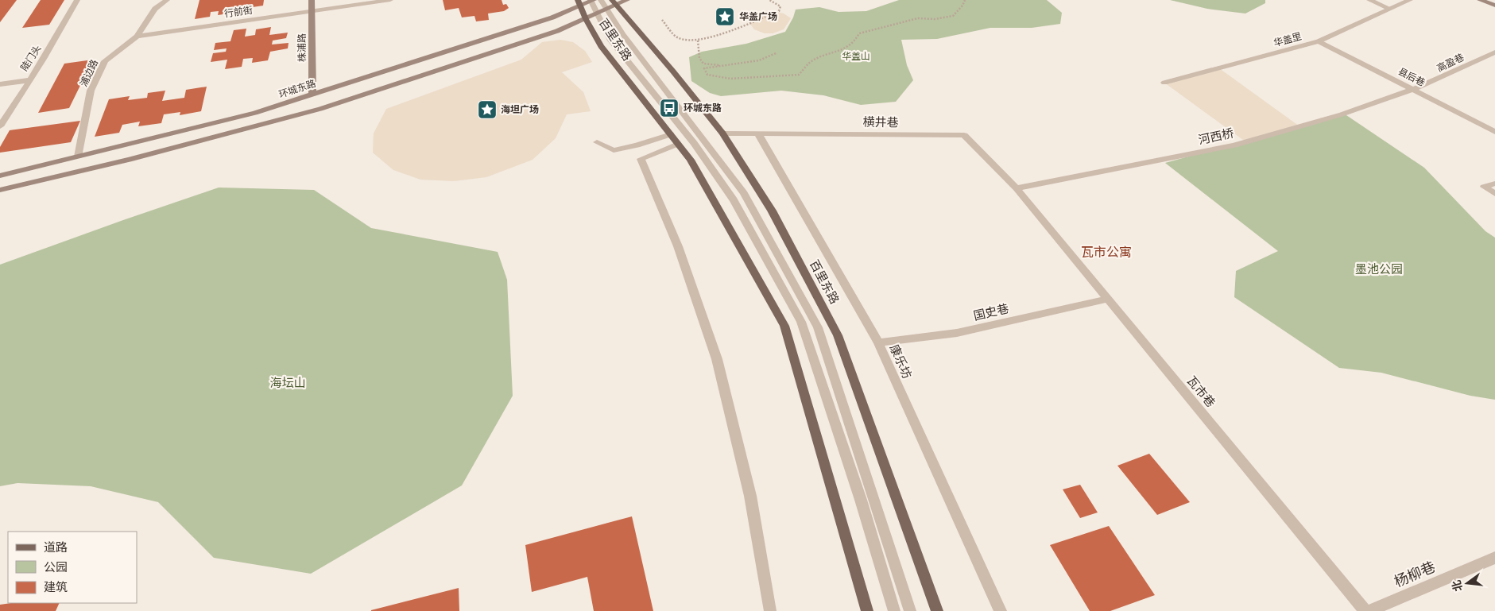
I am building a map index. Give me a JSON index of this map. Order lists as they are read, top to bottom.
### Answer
{
  "streets": {
    "main road": ["百里东路", "株浦路", "环城东路"],
    "street": [
      "行前街",
      "华盖里",
      "陡门头",
      "高盈巷",
      "浦边路",
      "县后巷",
      "横井巷",
      "河西桥",
      "国史巷",
      "康乐坊",
      "瓦市巷",
      "杨柳巷"
    ]
  },
  "crossings": [
    ["行前街", "株浦路"],
    ["行前街", "浦边路"],
    ["百里东路", "环城东路"],
    ["百里东路", "横井巷"],
    ["华盖里", "县后巷"],
    ["株浦路", "环城东路"],
    ["高盈巷", "县后巷"],
    ["高盈巷", "河西桥"],
    ["浦边路", "环城东路"],
    ["县后巷", "河西桥"],
    ["横井巷", "河西桥"],
    ["横井巷", "康乐坊"],
    ["横井巷", "瓦市巷"],
    ["河西桥", "瓦市巷"],
    ["国史巷", "康乐坊"],
    ["国史巷", "瓦市巷"]
  ],
  "districts": ["瓦市公寓"],
  "parks": ["华盖山", "墨池公园", "海坛山"],
  "places": {
    "place": ["华盖广场", "海坦广场"],
    "bus stop": ["环城东路"]
  },
  "legend": ["道路", "公园", "建筑"],
  "north": "left"
}
